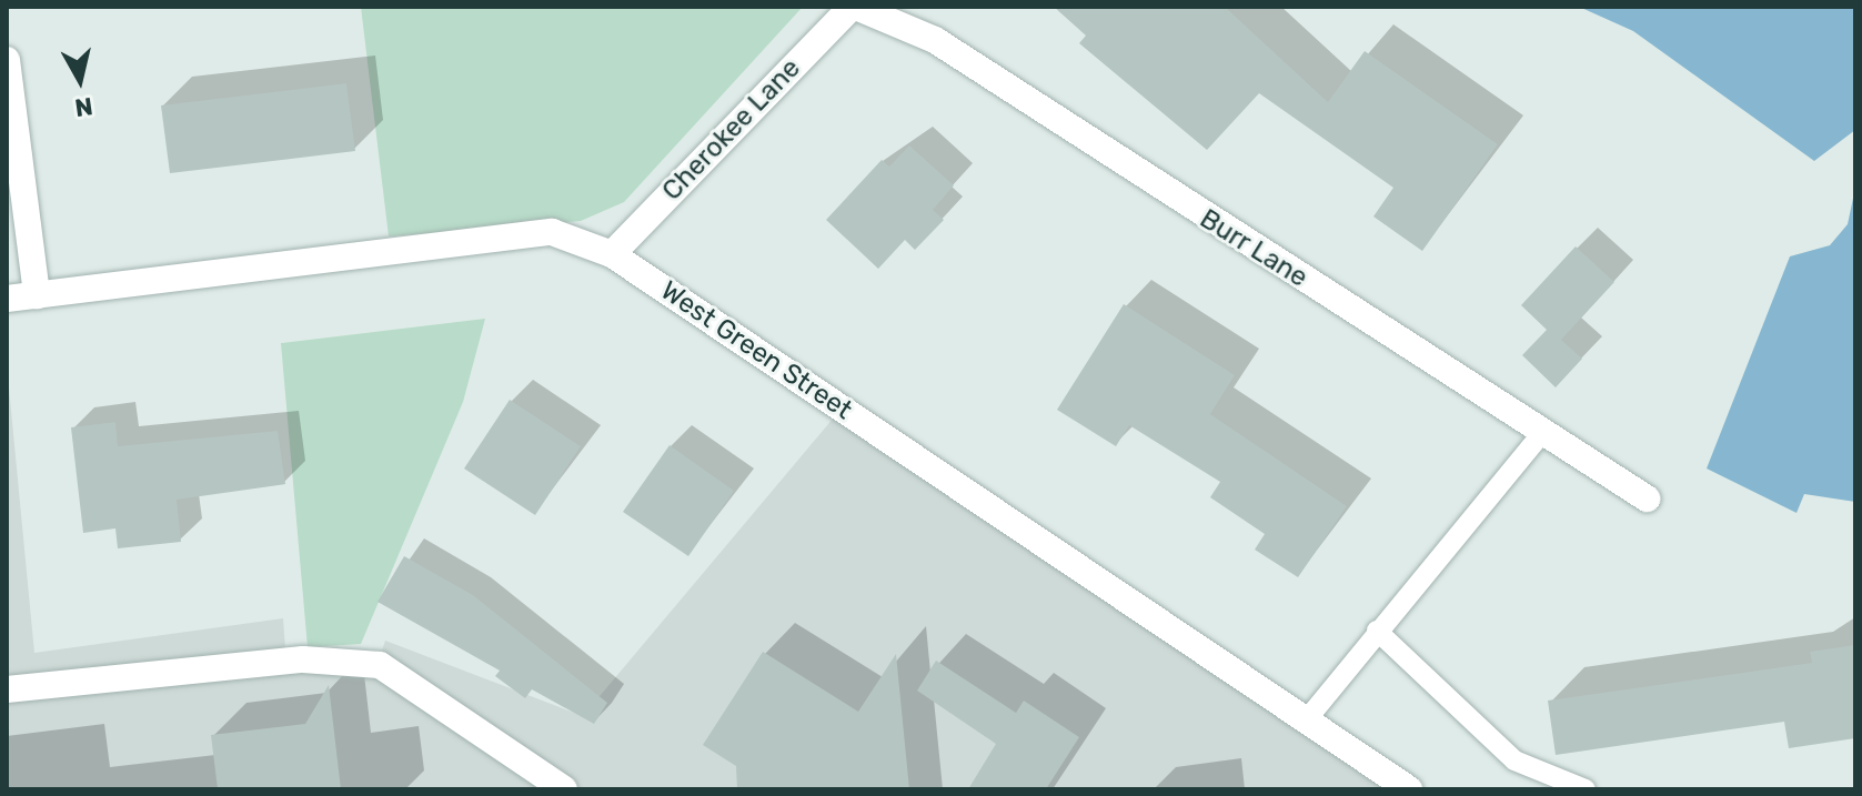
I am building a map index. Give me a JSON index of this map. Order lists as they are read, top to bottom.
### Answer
{
  "streets": {
    "street": ["Cherokee Lane", "Burr Lane", "West Green Street"]
  },
  "crossings": [
    ["Cherokee Lane", "Burr Lane"],
    ["Cherokee Lane", "West Green Street"]
  ],
  "north": "bottom"
}
